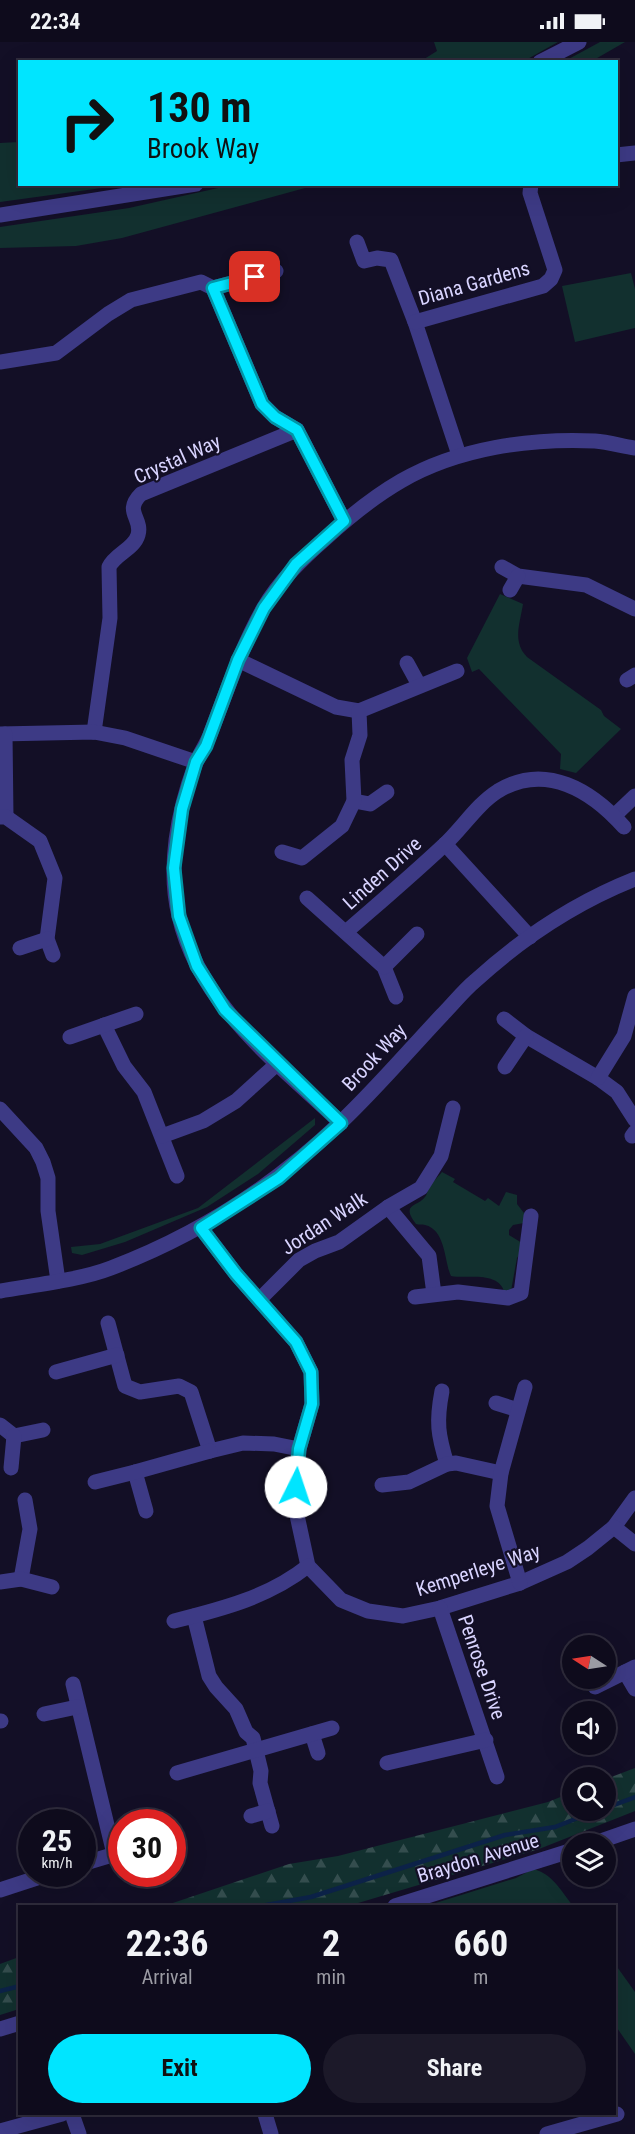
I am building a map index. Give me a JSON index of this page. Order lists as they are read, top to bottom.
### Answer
{
  "streets": {
    "street": [
      "Diana Gardens",
      "Crystal Way",
      "Linden Drive",
      "Brook Way",
      "Jordan Walk",
      "Kemperleye Way",
      "Penrose Drive",
      "Braydon Avenue"
    ]
  },
  "crossings": [
    ["Linden Drive", "Brook Way"],
    ["Kemperleye Way", "Penrose Drive"]
  ],
  "north": "left",
  "page": {
    "status": "22:34",
    "turn": ["130 m", "Brook Way"],
    "speed": "25 km/h",
    "limit": "30",
    "eta": [
      "22:36",
      "Arrival",
      "2",
      "min",
      "660",
      "m"
    ],
    "buttons": ["Exit", "Share"]
  }
}
